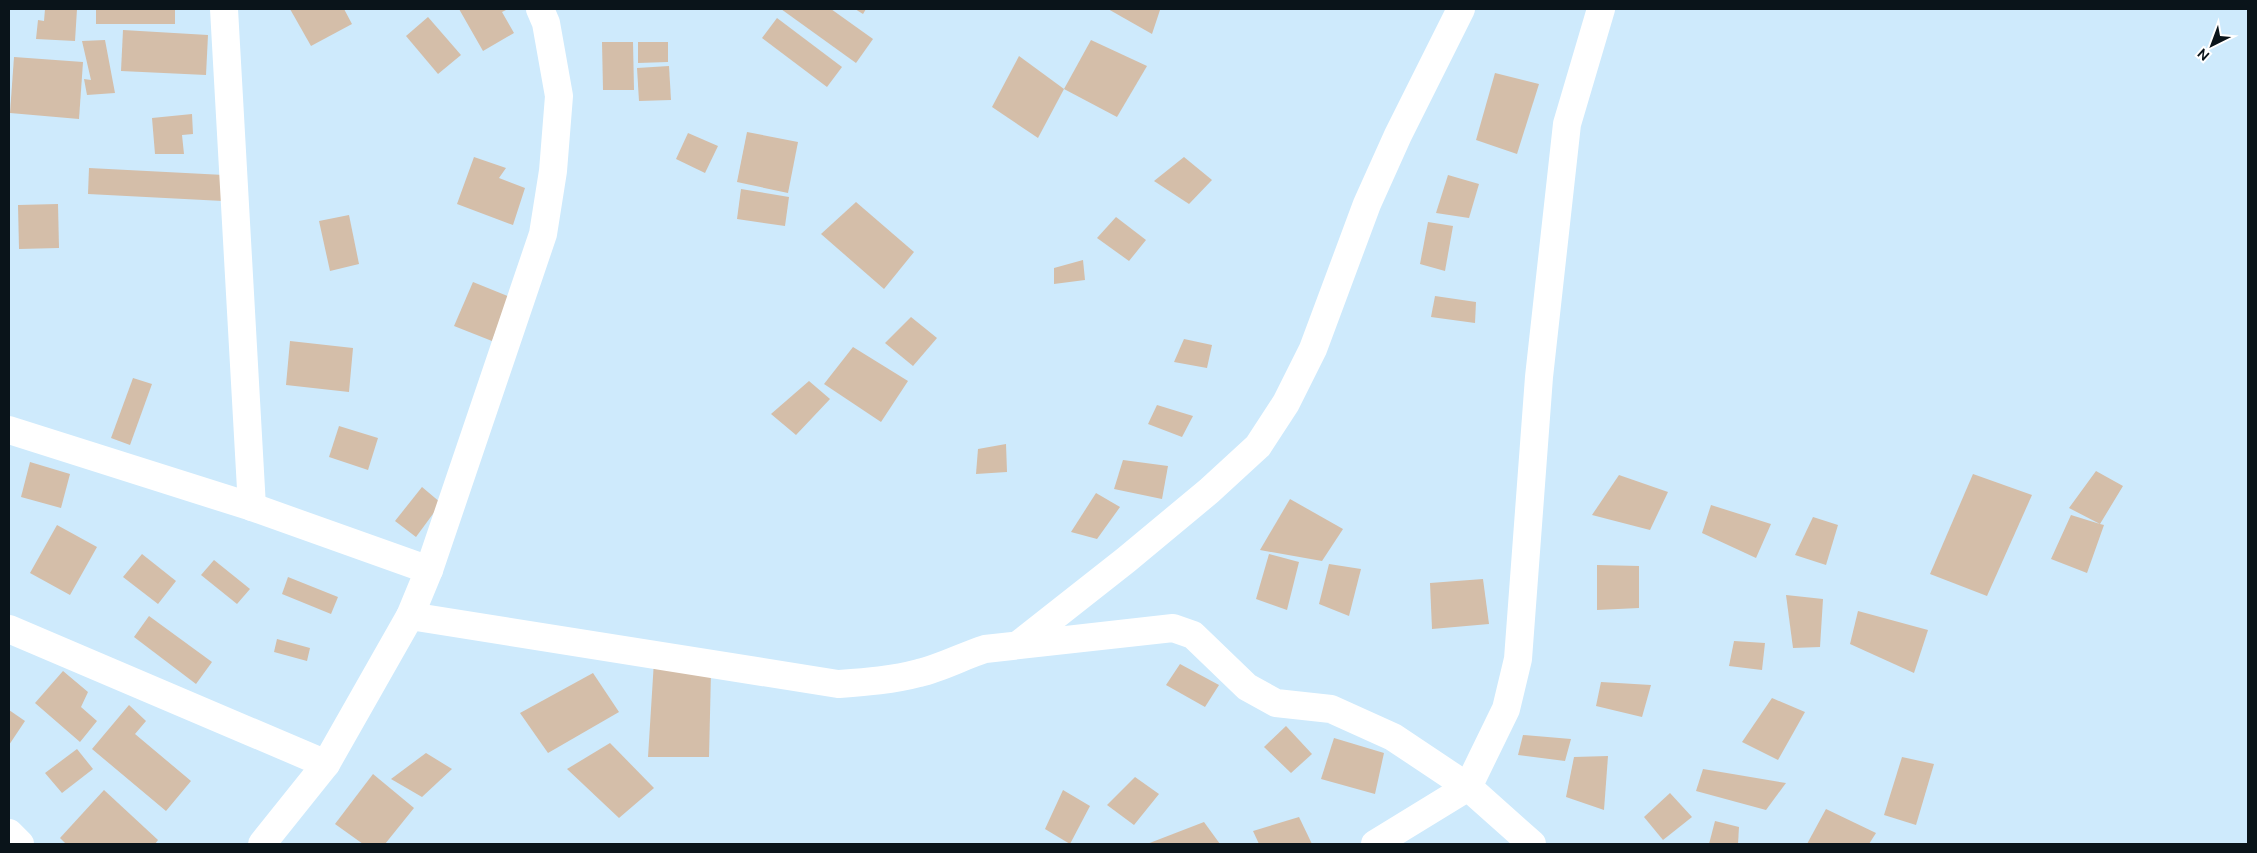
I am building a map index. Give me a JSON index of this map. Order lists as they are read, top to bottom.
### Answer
{
  "north": "bottom left"
}
